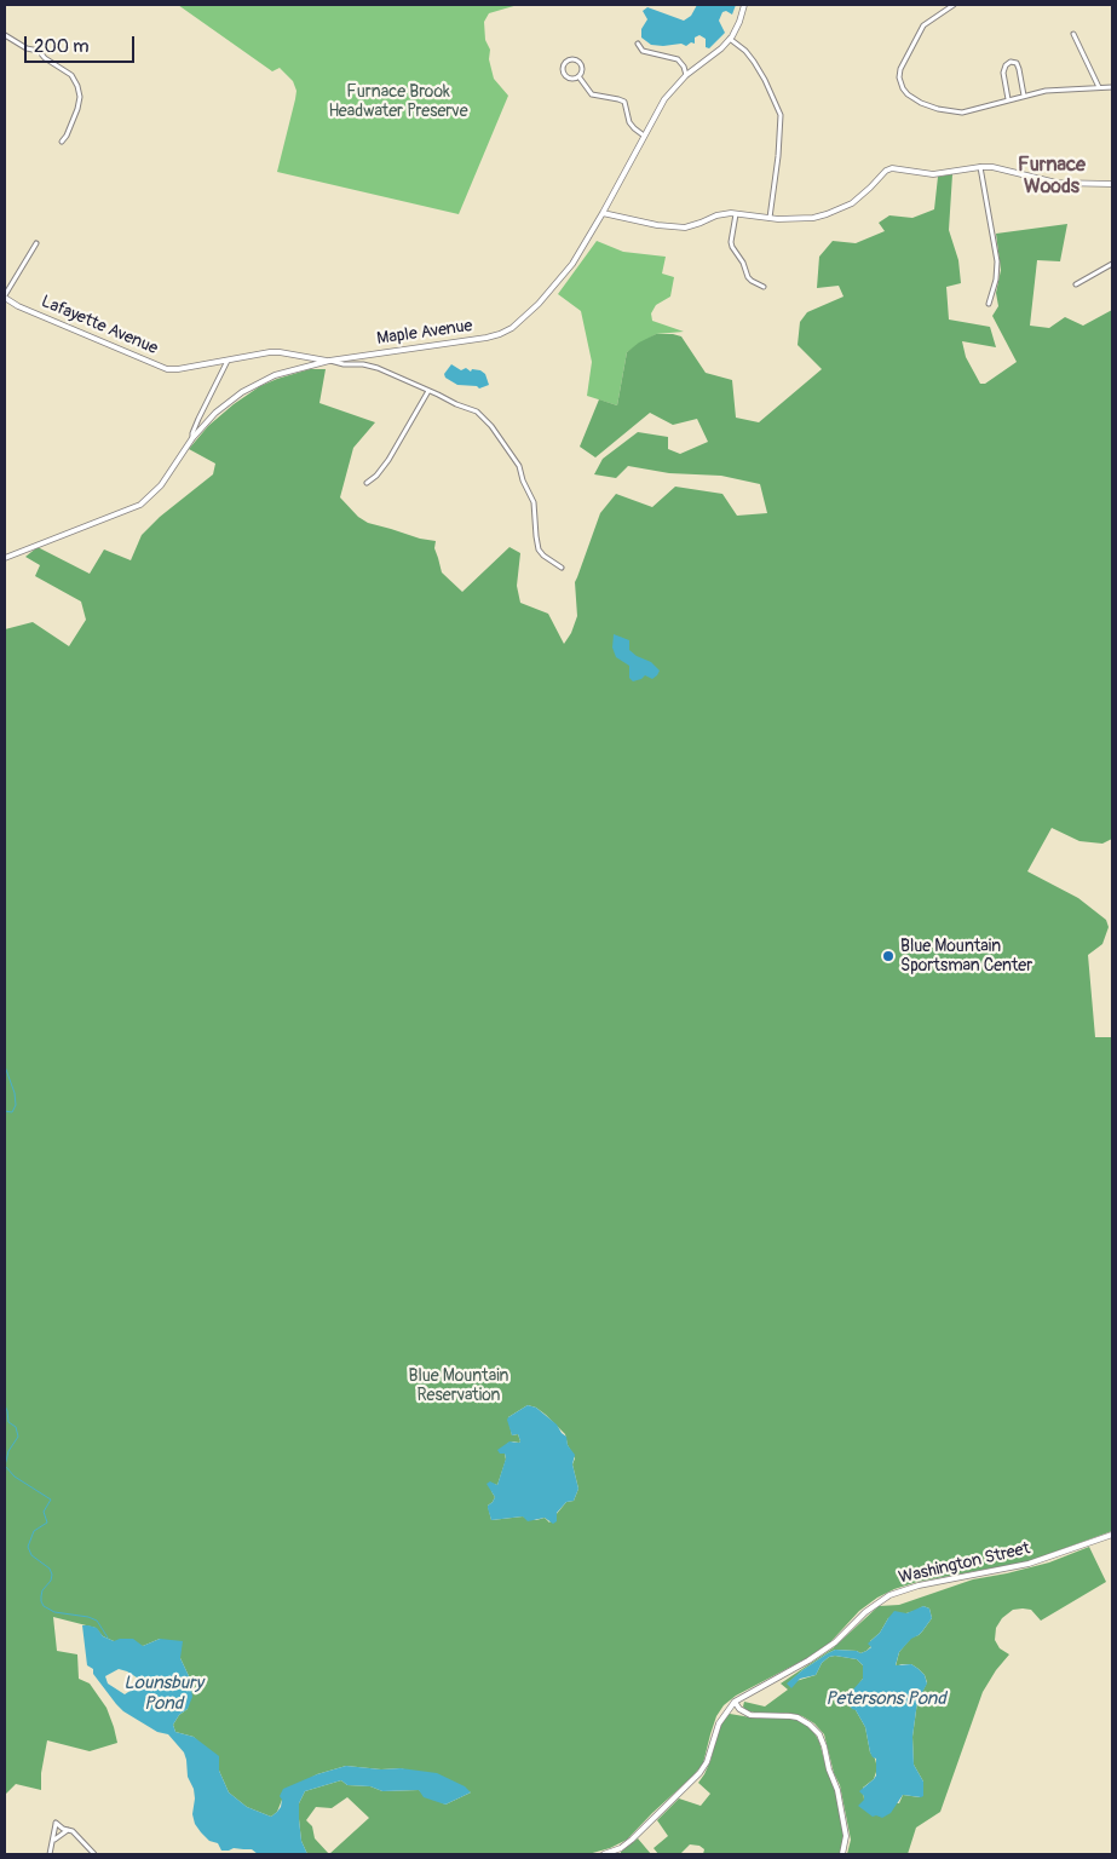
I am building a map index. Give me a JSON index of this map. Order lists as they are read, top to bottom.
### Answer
{
  "streets": {
    "street": ["Lafayette Avenue", "Maple Avenue", "Washington Street"]
  },
  "crossings": [
    ["Lafayette Avenue", "Maple Avenue"]
  ],
  "districts": ["Furnace Woods"],
  "water": ["Lounsbury Pond", "Petersons Pond"],
  "parks": ["Furnace Brook Headwater Preserve", "Blue Mountain Reservation"],
  "places": ["Blue Mountain Sportsman Center"],
  "scale_bar": "200 m"
}
